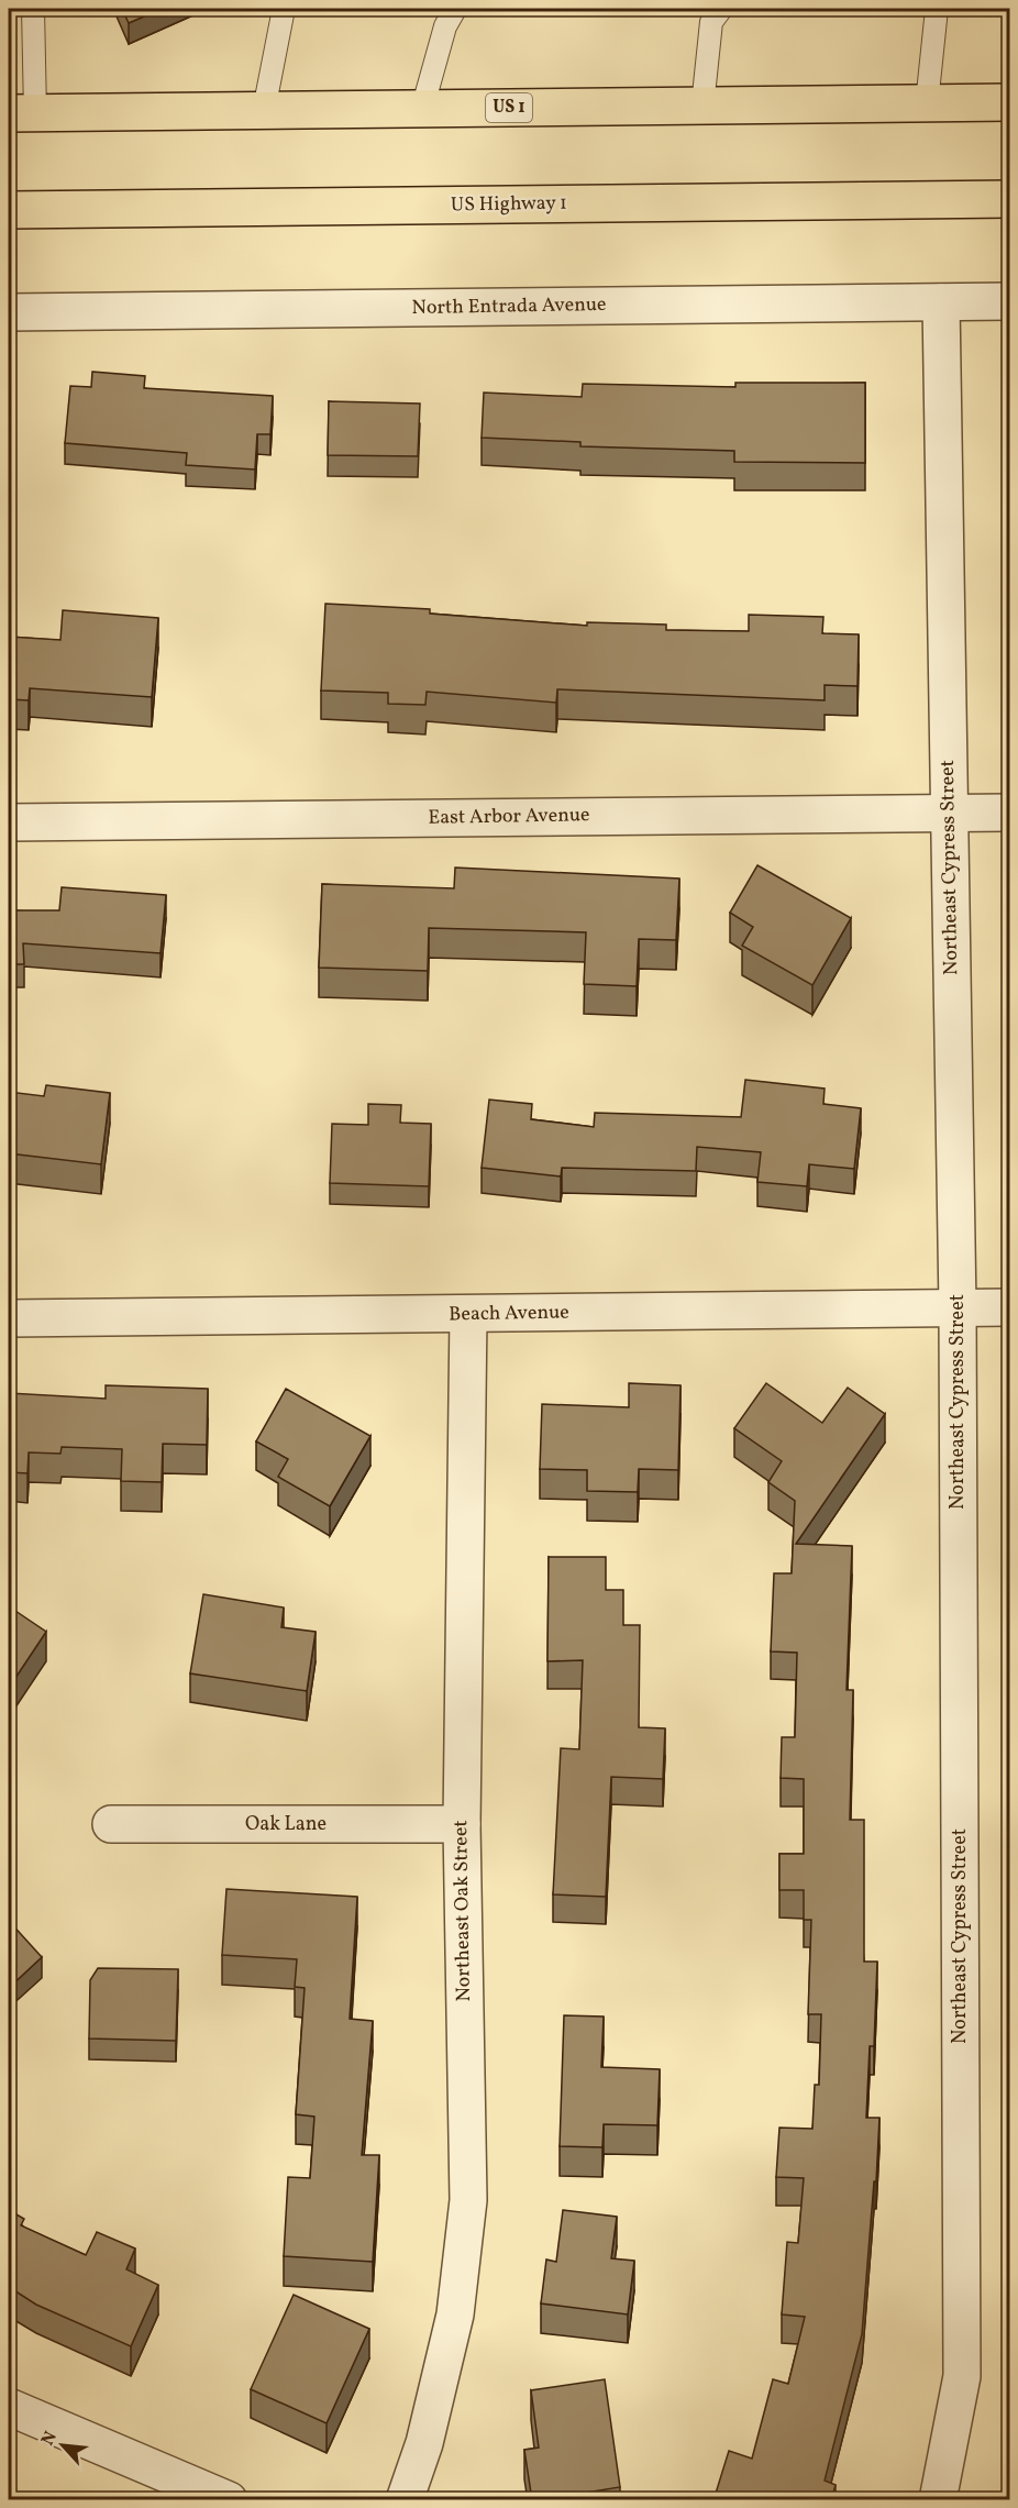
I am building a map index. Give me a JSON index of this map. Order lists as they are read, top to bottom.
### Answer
{
  "streets": {
    "main road": ["US 1", "US Highway 1"],
    "street": [
      "North Entrada Avenue",
      "East Arbor Avenue",
      "Northeast Cypress Street",
      "Beach Avenue",
      "Oak Lane",
      "Northeast Oak Street"
    ]
  },
  "crossings": [
    ["North Entrada Avenue", "Northeast Cypress Street"],
    ["East Arbor Avenue", "Northeast Cypress Street"],
    ["Northeast Cypress Street", "Beach Avenue"],
    ["Beach Avenue", "Northeast Oak Street"],
    ["Oak Lane", "Northeast Oak Street"]
  ],
  "north": "top left"
}
